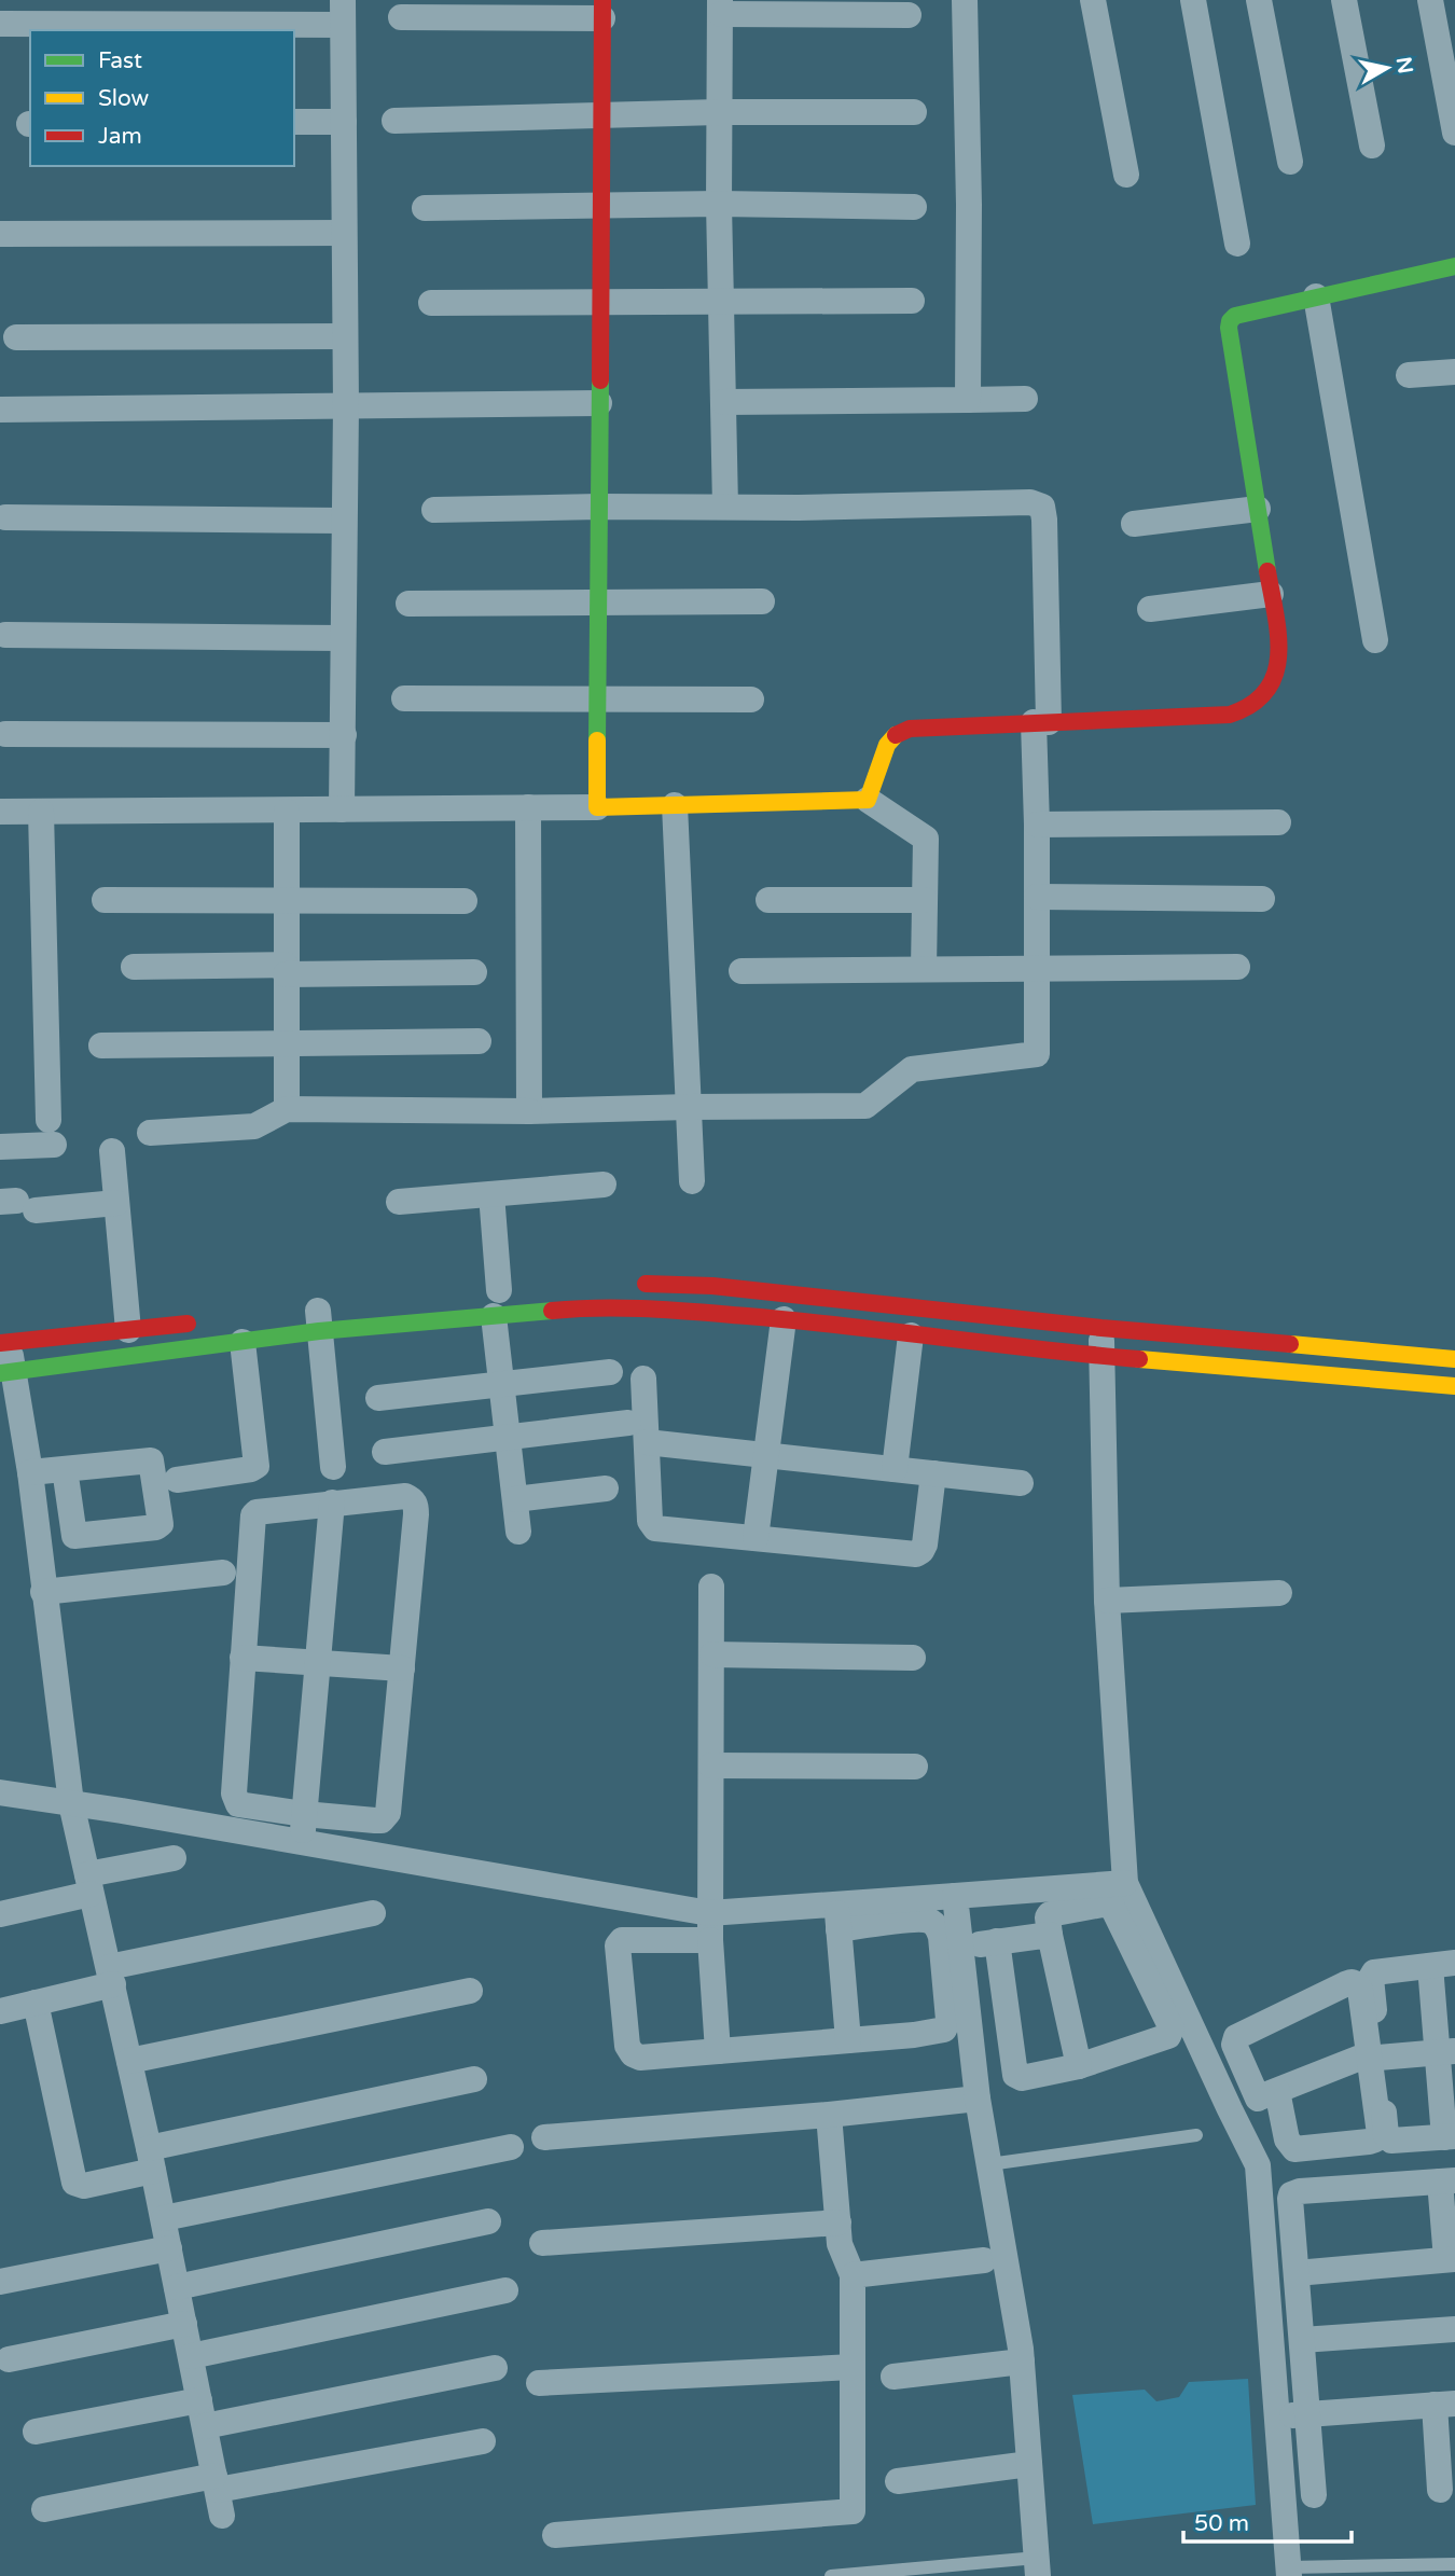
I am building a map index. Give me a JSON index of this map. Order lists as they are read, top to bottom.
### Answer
{
  "legend": ["Fast", "Slow", "Jam"],
  "scale_bar": "50 m",
  "north": "right"
}
